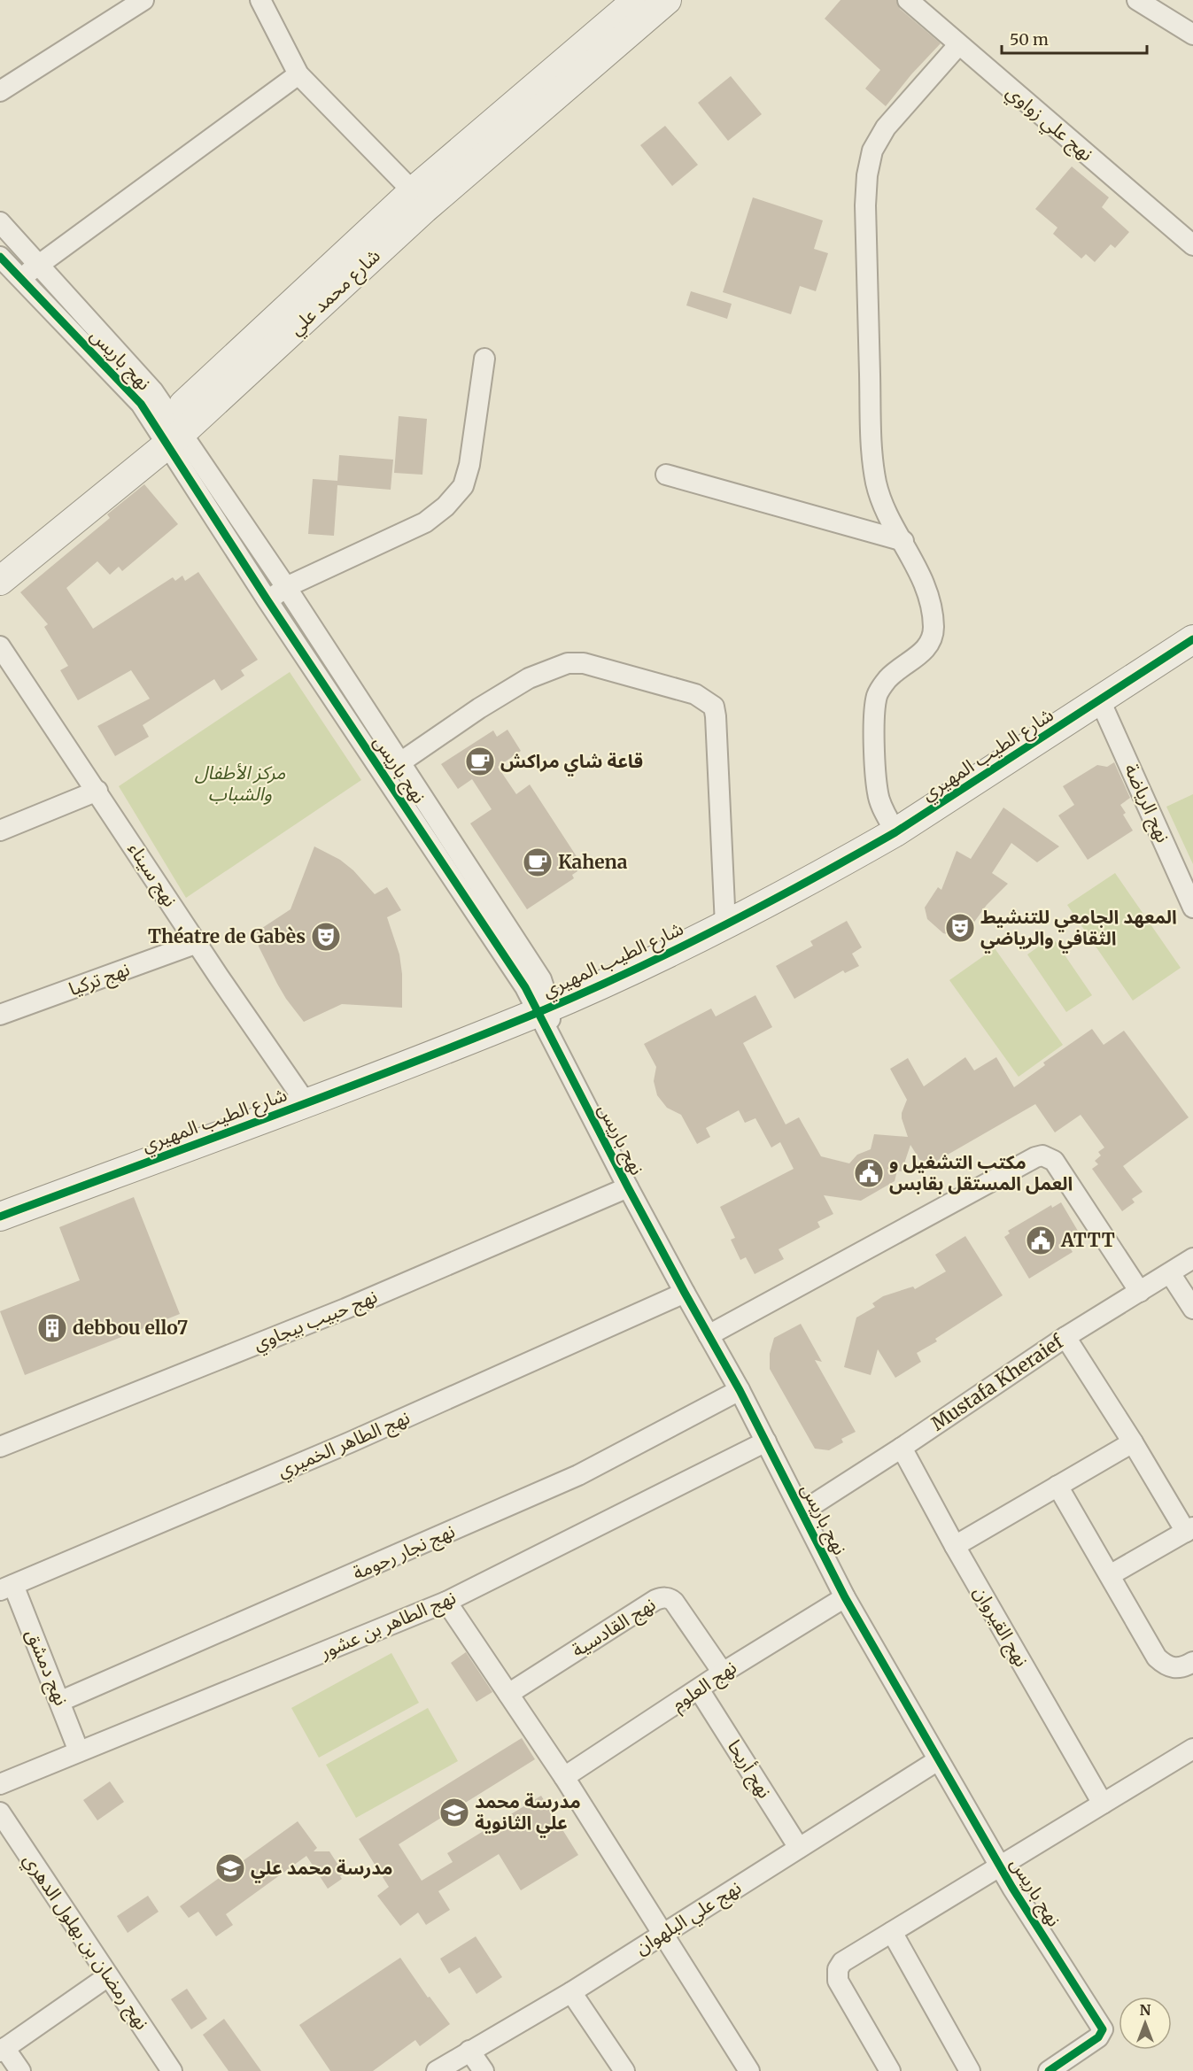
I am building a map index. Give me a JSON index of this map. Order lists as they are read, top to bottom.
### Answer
{
  "streets": {
    "street": [
      "نهج علي زواوي",
      "شارع محمد علي",
      "نهج باريس",
      "شارع الطيب المهيري",
      "نهج الرياضة",
      "نهج سيناء",
      "نهج تركيا",
      "نهج حبيب بيجاوي",
      "Mustafa Kheraief",
      "نهج الطاهر الخميري",
      "نهج نجار رحومة",
      "نهج الطاهر بن عشور",
      "نهج القيروان",
      "نهج القادسية",
      "نهج دمشق",
      "نهج العلوم",
      "نهج أريحا",
      "نهج علي البلهوان",
      "نهج رمضان بن بهلول الدهري"
    ]
  },
  "crossings": [
    ["شارع محمد علي", "نهج باريس"],
    ["نهج باريس", "شارع الطيب المهيري"],
    ["نهج باريس", "نهج حبيب بيجاوي"],
    ["نهج باريس", "Mustafa Kheraief"],
    ["نهج باريس", "نهج الطاهر الخميري"],
    ["نهج باريس", "نهج نجار رحومة"],
    ["نهج باريس", "نهج الطاهر بن عشور"],
    ["نهج باريس", "نهج العلوم"],
    ["نهج باريس", "نهج علي البلهوان"],
    ["شارع الطيب المهيري", "نهج الرياضة"],
    ["شارع الطيب المهيري", "نهج سيناء"],
    ["نهج سيناء", "نهج تركيا"],
    ["Mustafa Kheraief", "نهج القيروان"],
    ["نهج الطاهر الخميري", "نهج دمشق"],
    ["نهج نجار رحومة", "نهج دمشق"],
    ["نهج الطاهر بن عشور", "نهج دمشق"],
    ["نهج القادسية", "نهج العلوم"],
    ["نهج العلوم", "نهج أريحا"],
    ["نهج أريحا", "نهج علي البلهوان"]
  ],
  "parks": ["مركز الأطفال والشباب"],
  "places": {
    "cafe": ["قاعة شاي مراكش", "Kahena"],
    "theatre": ["المعهد الجامعي للتنشيط الثقافي والرياضي", "Théatre de Gabès"],
    "public building": ["مكتب التشغيل و العمل المستقل بقابس", "ATTT"],
    "building": ["debbou ello7"],
    "school or university": ["مدرسة محمد علي الثانوية", "مدرسة محمد علي"]
  },
  "scale_bar": "50 m",
  "north": "top"
}
